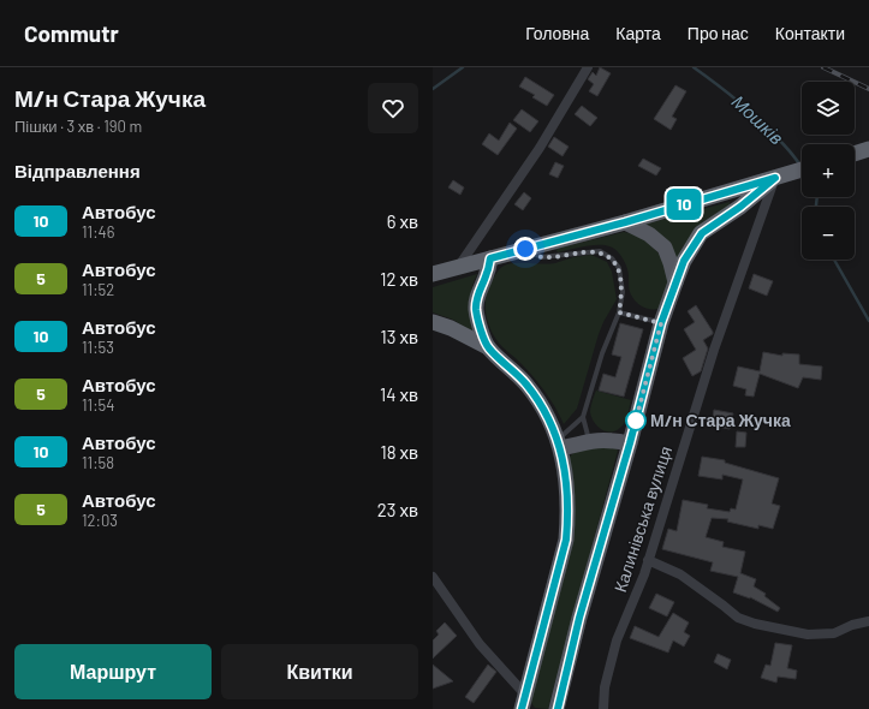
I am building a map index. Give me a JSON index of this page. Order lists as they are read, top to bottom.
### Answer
{
  "streets": {
    "street": ["Калинівська вулиця"]
  },
  "water": ["Мошків"],
  "places": ["М/н Стара Жучка"],
  "lines": ["bus line 10"],
  "page": {
    "header": "Commutr",
    "nav": [
      "Головна",
      "Карта",
      "Про нас",
      "Контакти"
    ],
    "heading": [
      ["М/н Стара Жучка", "Пішки · 3 хв · 190 m"],
      "Відправлення"
    ],
    "on_map": "10",
    "map_buttons": ["+", "−"],
    "list": [
      {
        "mark": "10",
        "name": "Автобус",
        "note": "11:46",
        "value": "6 хв"
      },
      {
        "mark": "5",
        "name": "Автобус",
        "note": "11:52",
        "value": "12 хв"
      },
      {
        "mark": "10",
        "name": "Автобус",
        "note": "11:53",
        "value": "13 хв"
      },
      {
        "mark": "5",
        "name": "Автобус",
        "note": "11:54",
        "value": "14 хв"
      },
      {
        "mark": "10",
        "name": "Автобус",
        "note": "11:58",
        "value": "18 хв"
      },
      {
        "mark": "5",
        "name": "Автобус",
        "note": "12:03",
        "value": "23 хв"
      }
    ],
    "buttons": ["Маршрут", "Квитки"]
  }
}
